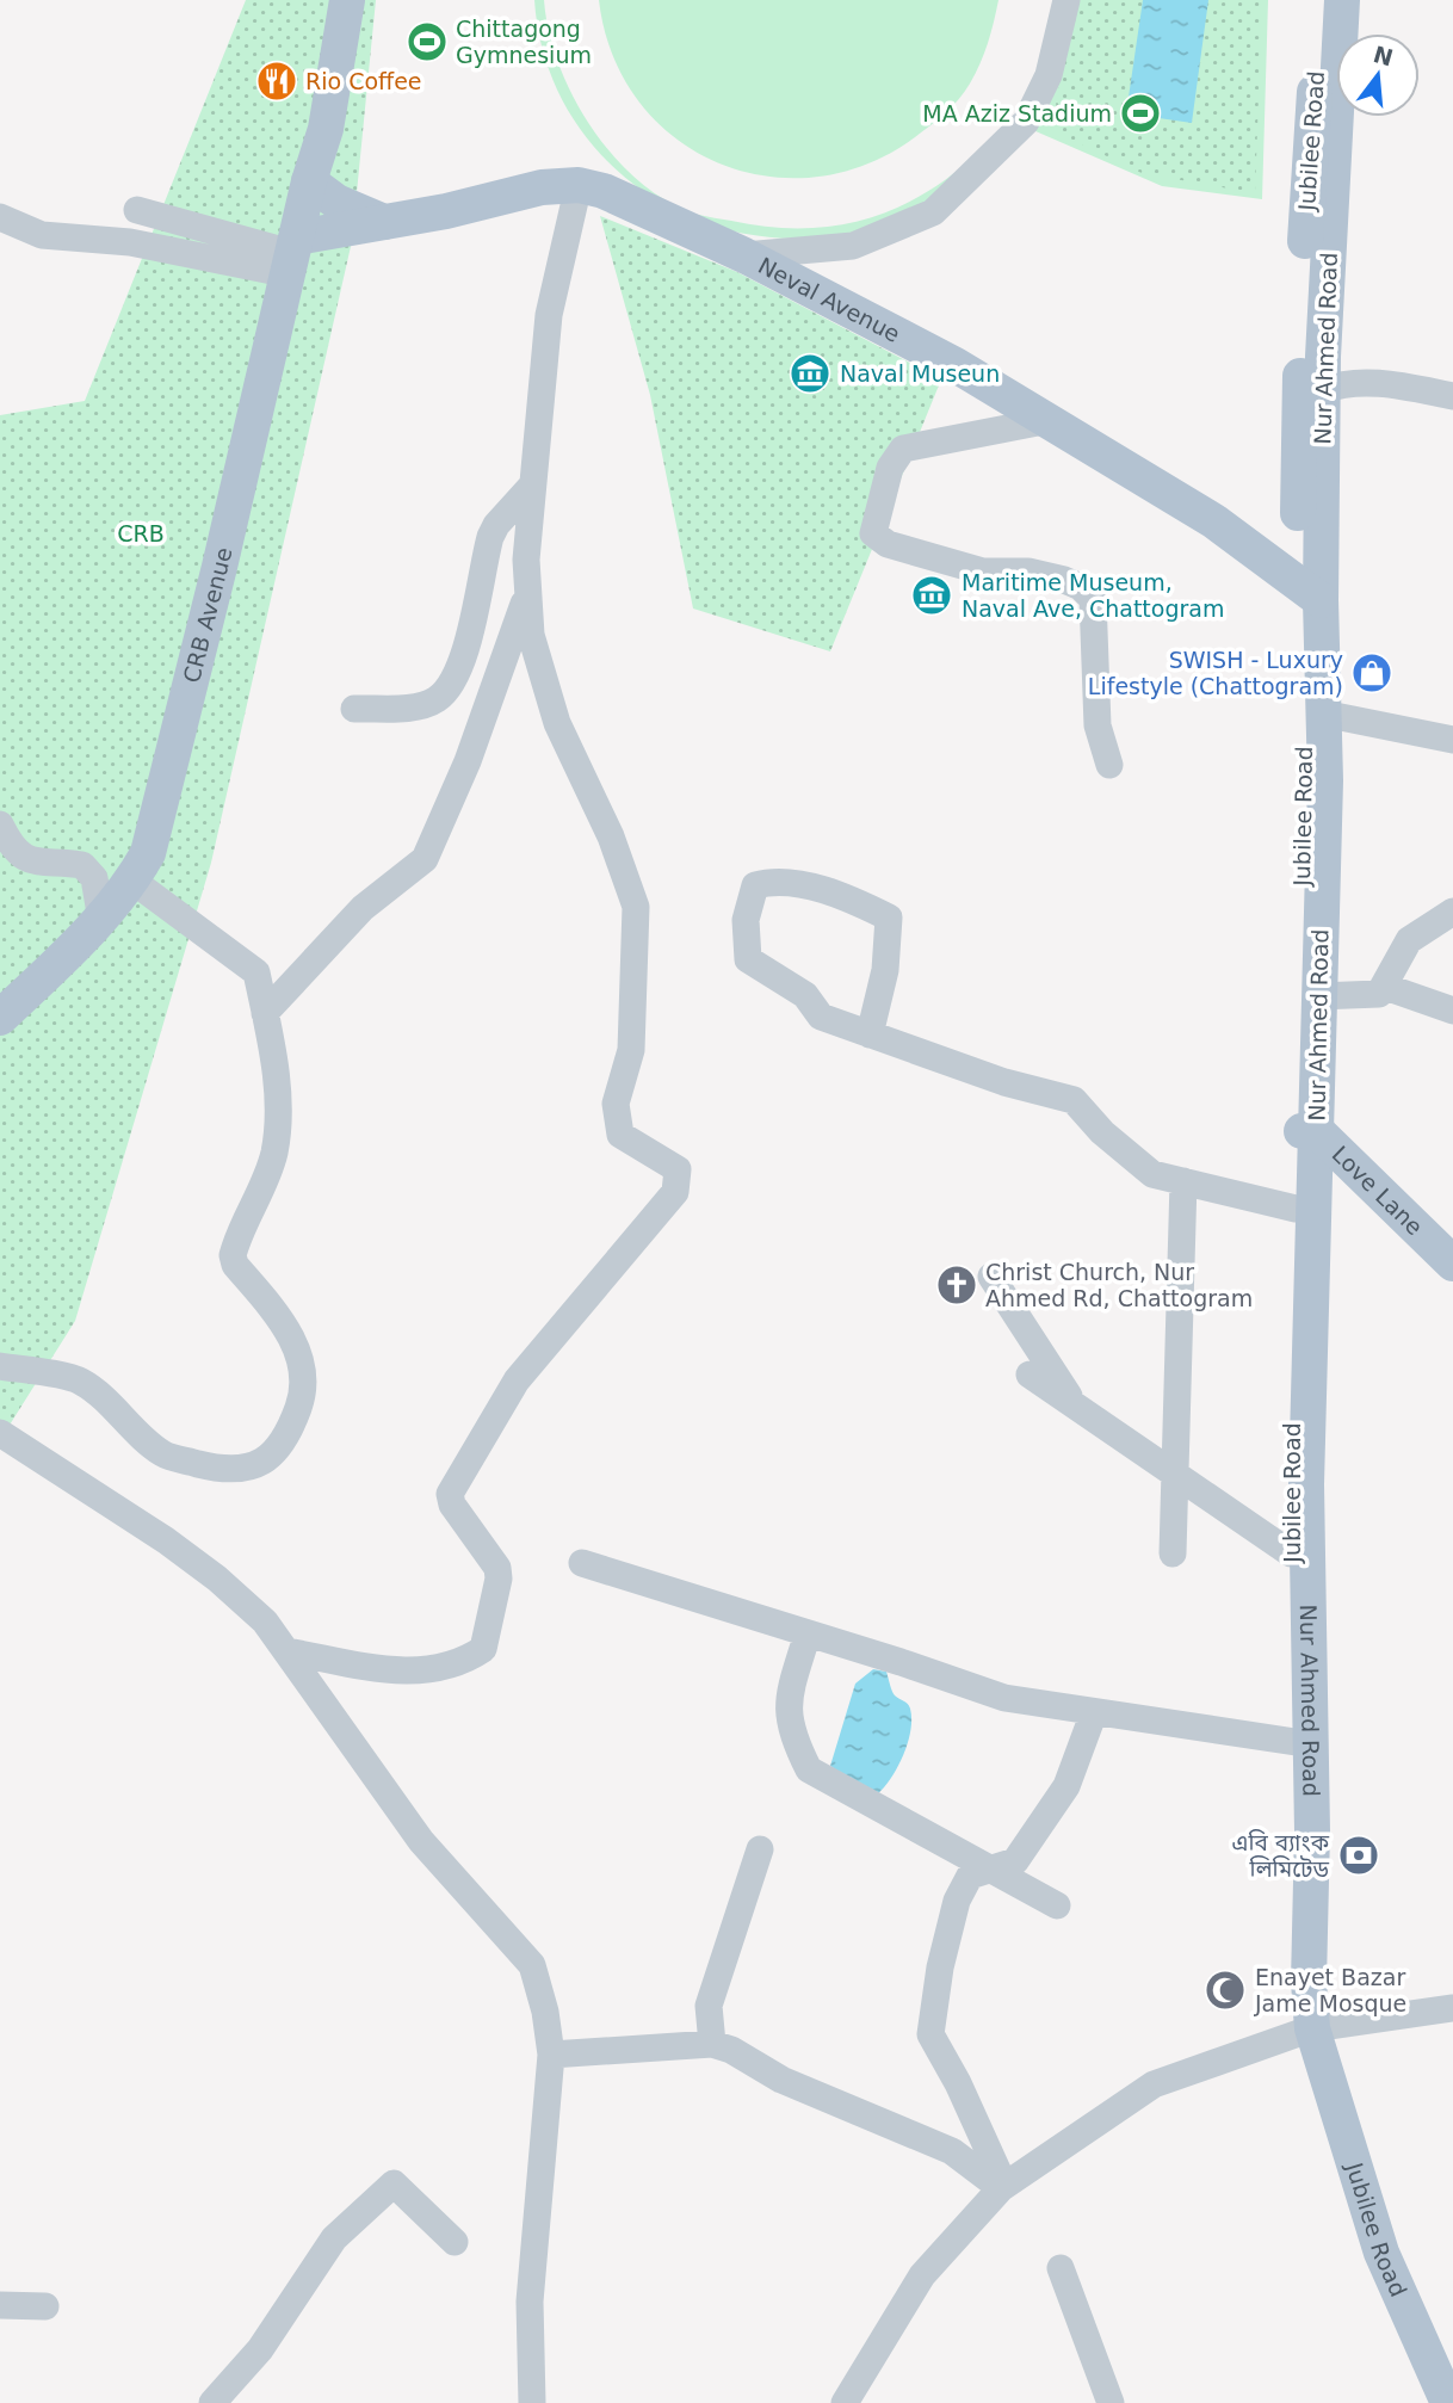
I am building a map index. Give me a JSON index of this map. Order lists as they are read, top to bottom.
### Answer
{
  "streets": {
    "main road": [
      "Jubilee Road",
      "Neval Avenue",
      "Nur Ahmed Road",
      "CRB Avenue",
      "Love Lane"
    ]
  },
  "crossings": [
    ["Jubilee Road", "Neval Avenue"],
    ["Jubilee Road", "Nur Ahmed Road"],
    ["Jubilee Road", "Love Lane"],
    ["Neval Avenue", "Nur Ahmed Road"],
    ["Neval Avenue", "CRB Avenue"],
    ["Nur Ahmed Road", "Love Lane"]
  ],
  "parks": ["CRB"],
  "places": {
    "sports": ["Chittagong Gymnesium", "MA Aziz Stadium"],
    "restaurant": ["Rio Coffee"],
    "museum": ["Naval Museun", "Maritime Museum, Naval Ave, Chattogram"],
    "shop": ["SWISH - Luxury Lifestyle (Chattogram)"],
    "church": ["Christ Church, Nur Ahmed Rd, Chattogram"],
    "bank": ["এবি ব্যাংক লিমিটেড"],
    "mosque": ["Enayet Bazar Jame Mosque"]
  },
  "north": "top"
}
